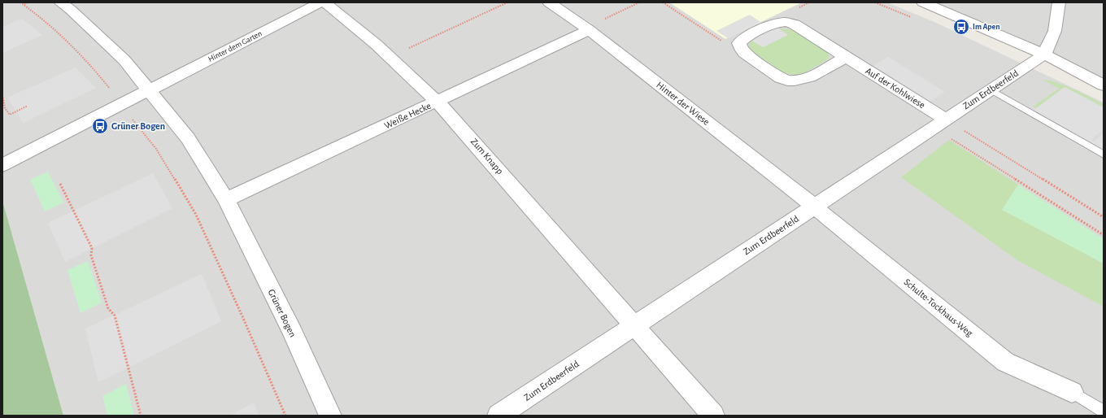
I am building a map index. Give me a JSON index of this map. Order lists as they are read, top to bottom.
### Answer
{
  "streets": {
    "street": [
      "Hinter dem Garten",
      "Auf der Kohlwiese",
      "Zum Erdbeerfeld",
      "Hinter der Wiese",
      "Weiße Hecke",
      "Zum Knapp",
      "Schulte-Tockhaus-Weg",
      "Grüner Bogen"
    ]
  },
  "crossings": [
    ["Hinter dem Garten", "Grüner Bogen"],
    ["Auf der Kohlwiese", "Zum Erdbeerfeld"],
    ["Zum Erdbeerfeld", "Hinter der Wiese"],
    ["Zum Erdbeerfeld", "Zum Knapp"],
    ["Zum Erdbeerfeld", "Schulte-Tockhaus-Weg"],
    ["Hinter der Wiese", "Weiße Hecke"],
    ["Hinter der Wiese", "Schulte-Tockhaus-Weg"],
    ["Weiße Hecke", "Zum Knapp"],
    ["Weiße Hecke", "Grüner Bogen"]
  ],
  "places": {
    "bus stop": ["Im Apen", "Grüner Bogen"]
  }
}
